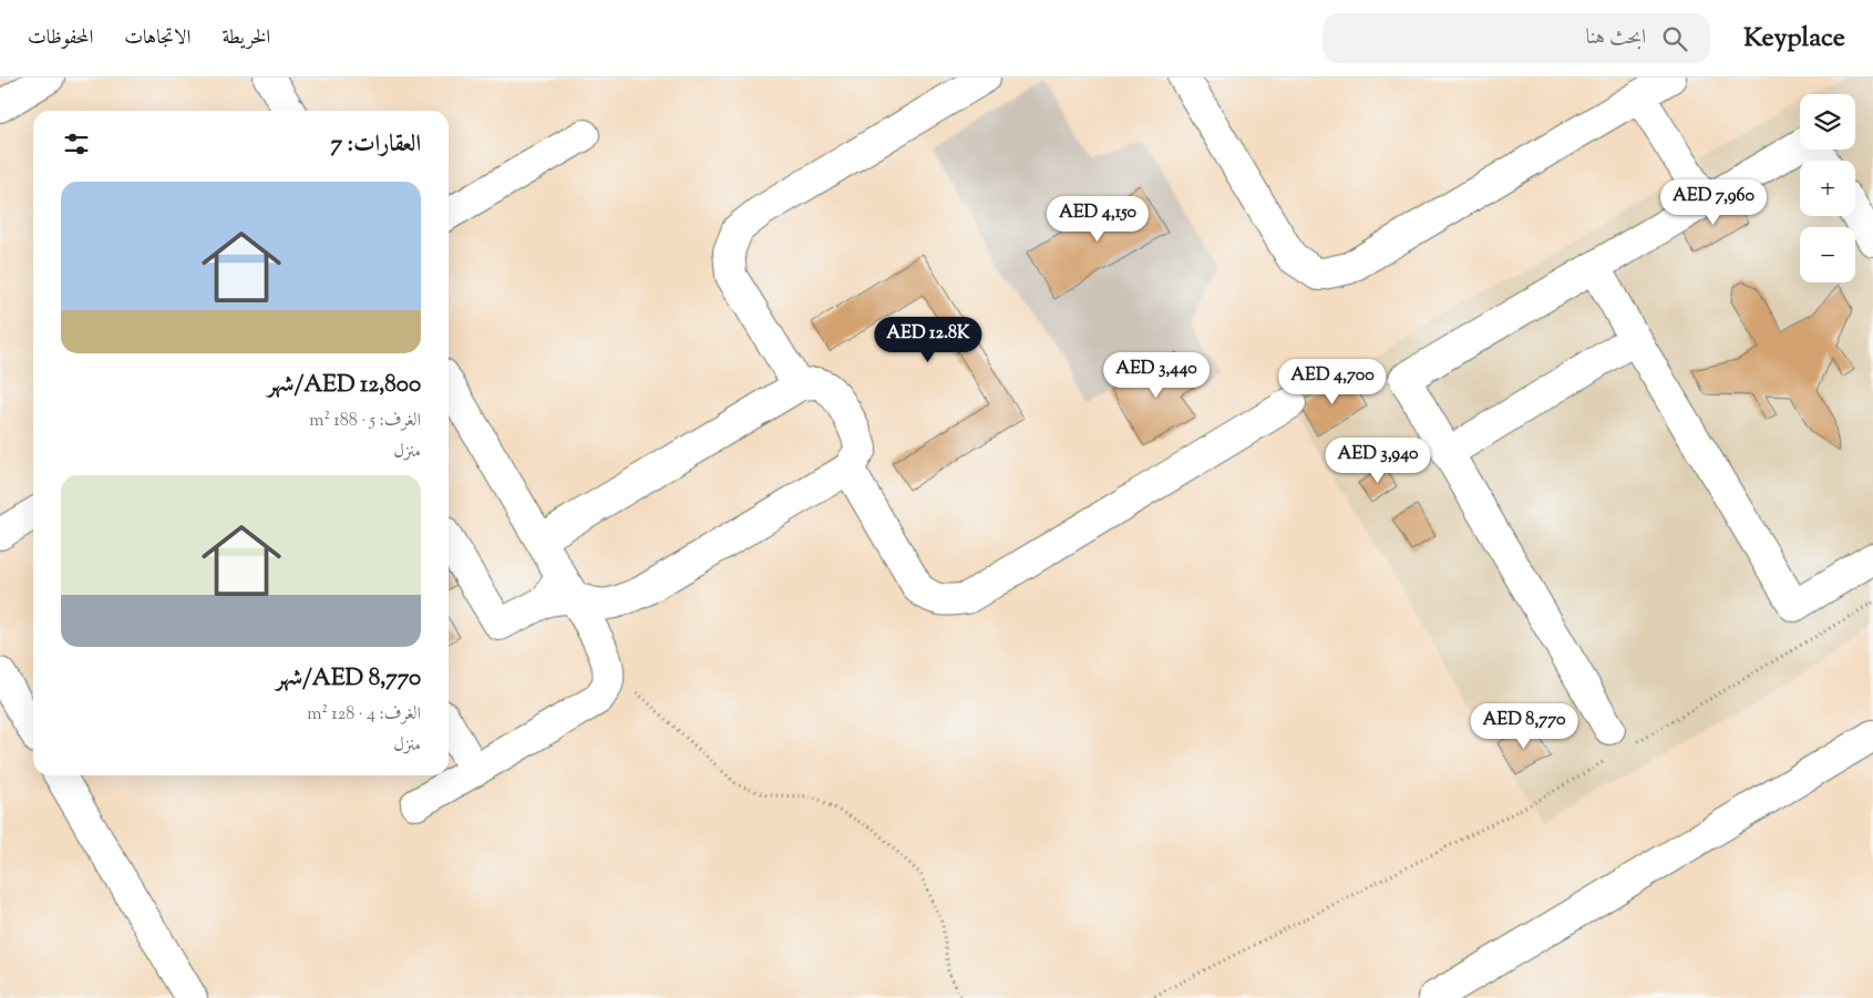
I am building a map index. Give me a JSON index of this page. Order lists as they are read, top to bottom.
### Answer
{
  "page": {
    "header": "Keyplace",
    "search": "ابحث هنا",
    "nav": ["الخريطة", "الاتجاهات", "المحفوظات"],
    "map_buttons": ["+", "−"],
    "heading": "العقارات: 7",
    "list": [
      {
        "name": "AED 12,800/شهر",
        "note": "الغرف: 5 · 188 m² · منزل"
      },
      {
        "name": "AED 8,770/شهر",
        "note": "الغرف: 4 · 128 m² · منزل"
      }
    ],
    "price": [
      "AED 7,960",
      "AED 4,150",
      "AED 12.8K",
      "AED 3,440",
      "AED 4,700",
      "AED 3,940",
      "AED 8,770"
    ]
  }
}
